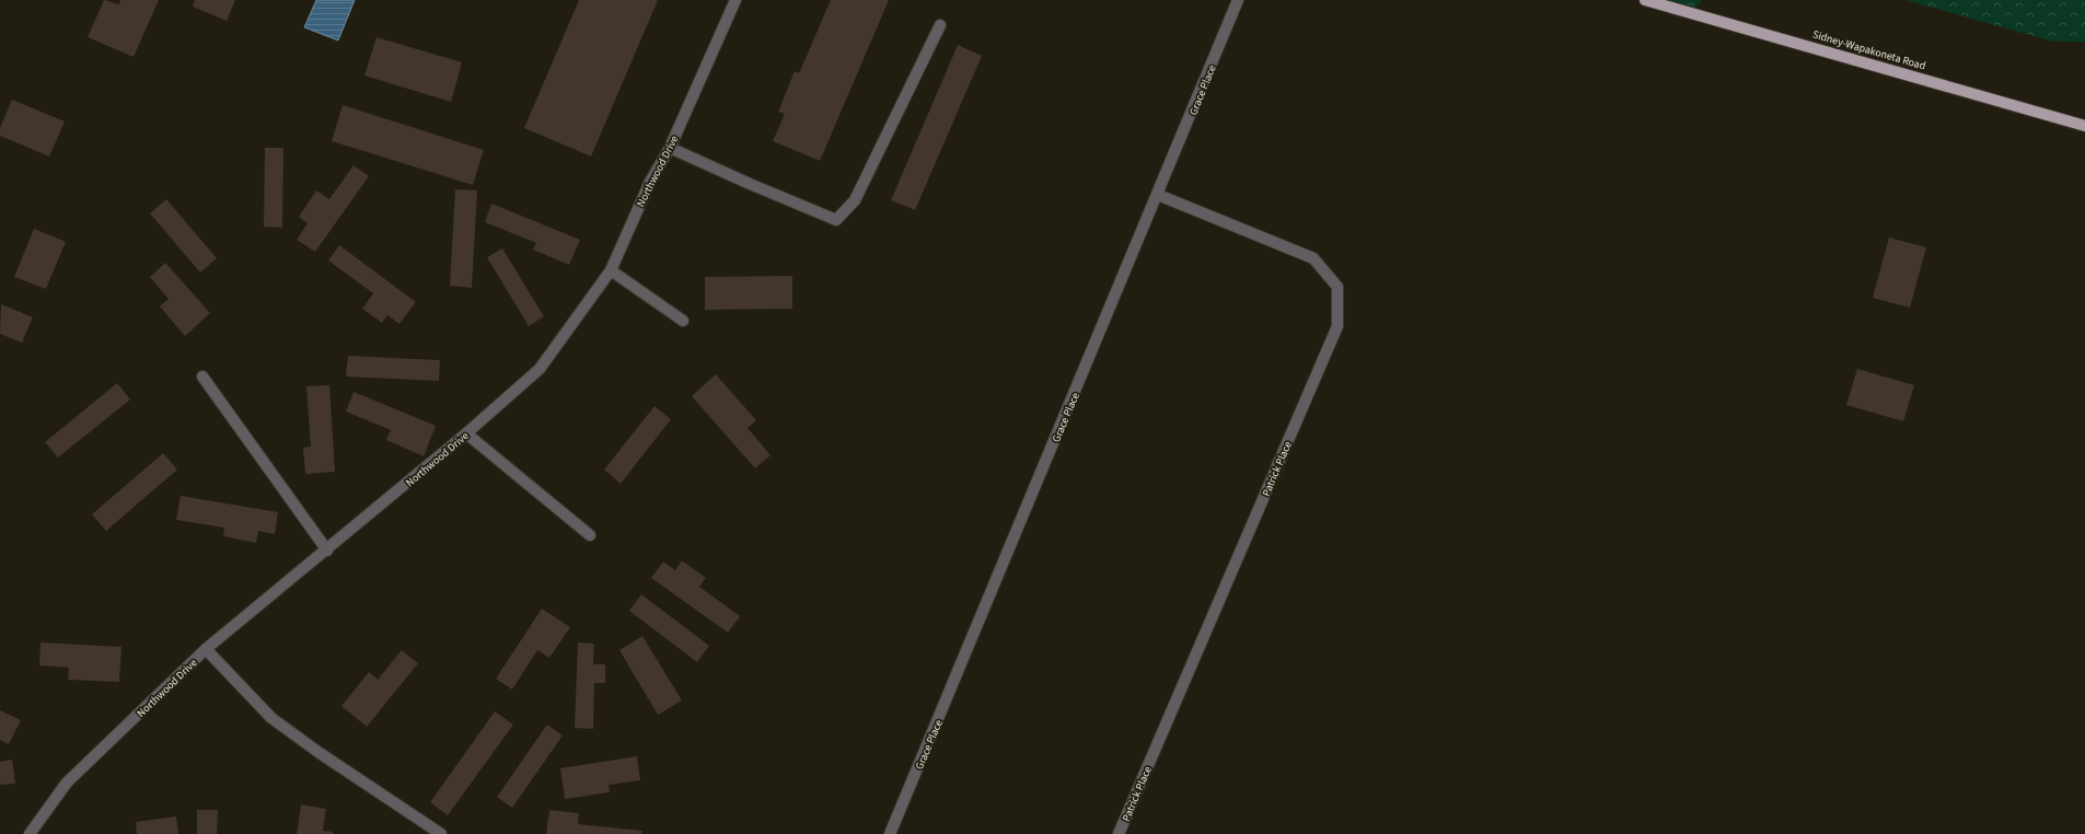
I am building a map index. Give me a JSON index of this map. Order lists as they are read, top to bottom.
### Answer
{
  "streets": {
    "main road": ["Sidney-Wapakoneta Road"],
    "street": ["Grace Place", "Northwood Drive", "Patrick Place"]
  },
  "crossings": [
    ["Grace Place", "Patrick Place"]
  ]
}
